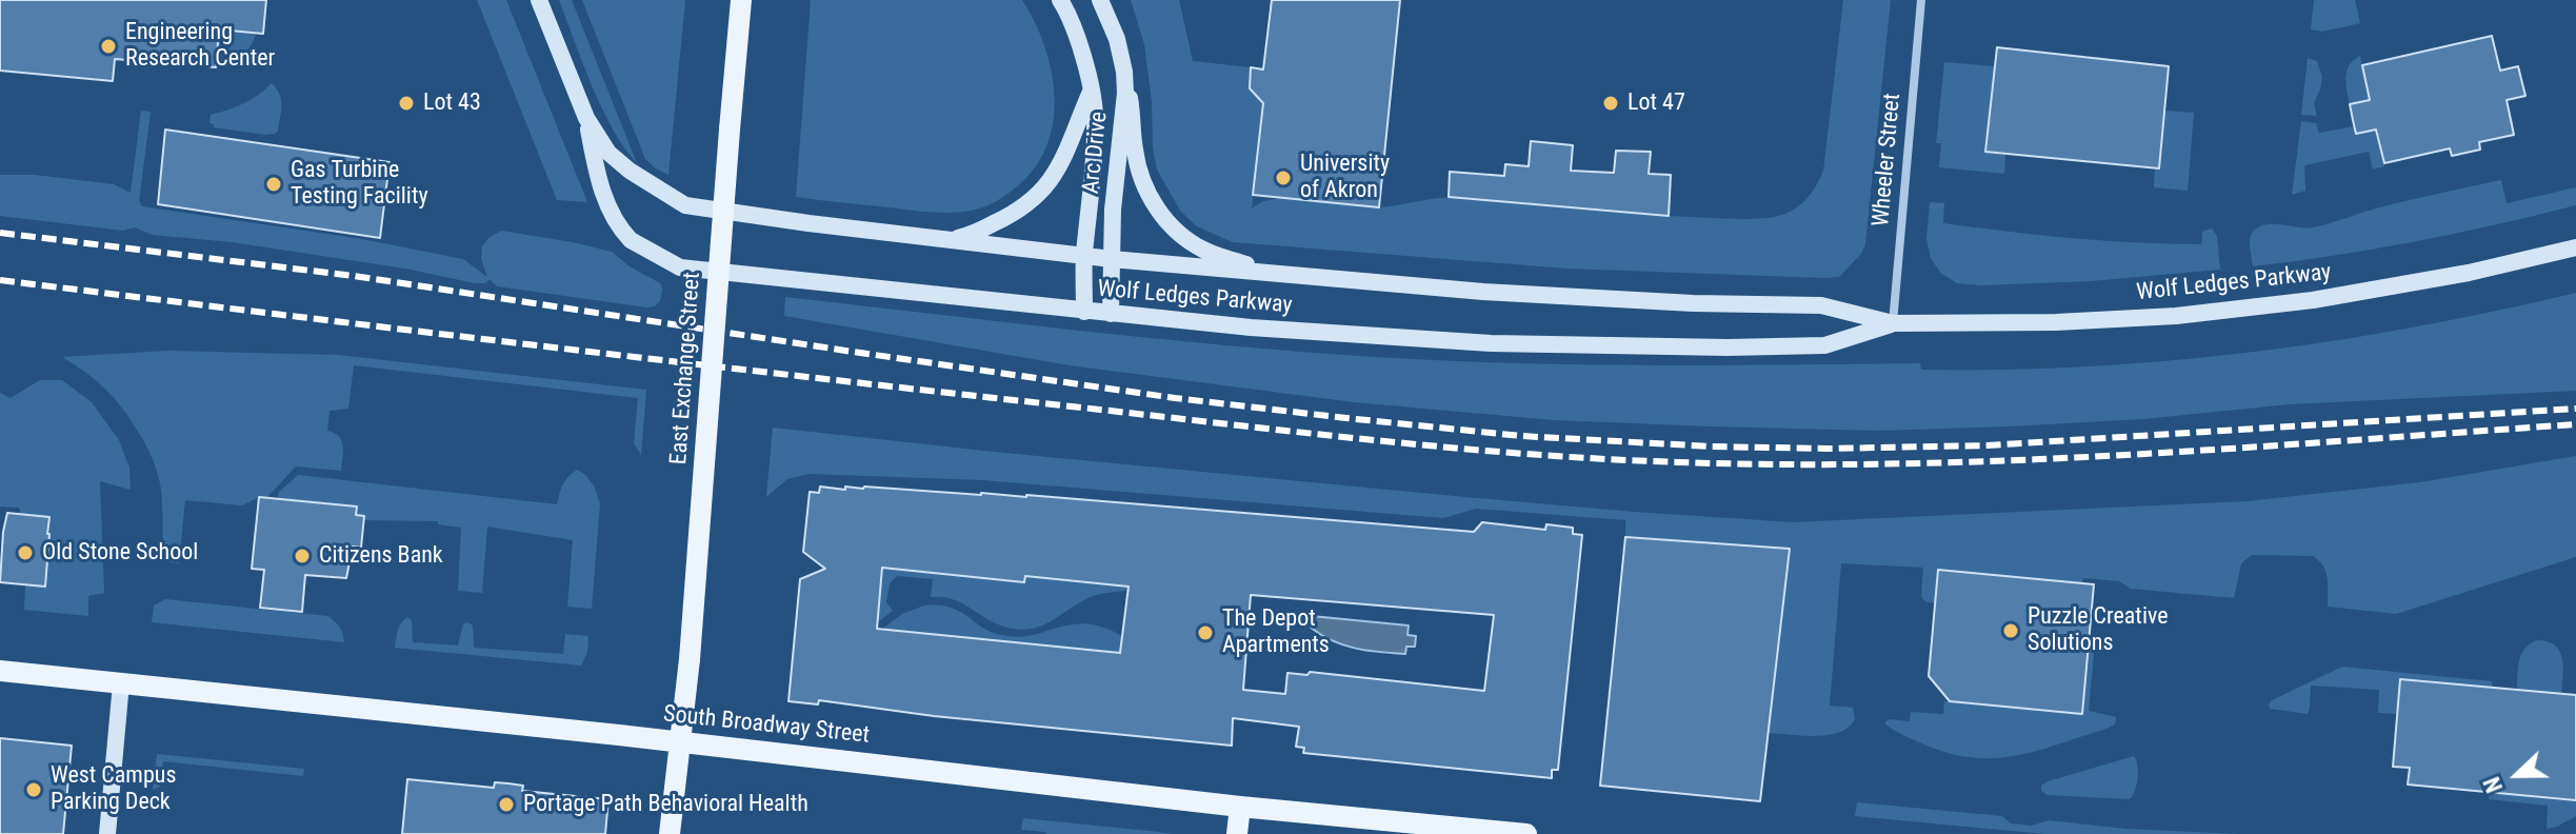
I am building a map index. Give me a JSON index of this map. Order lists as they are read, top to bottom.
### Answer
{
  "streets": {
    "main road": [
      "Arc Drive",
      "Wolf Ledges Parkway",
      "East Exchange Street",
      "South Broadway Street"
    ],
    "street": ["Wheeler Street"]
  },
  "crossings": [
    ["Arc Drive", "Wolf Ledges Parkway"],
    ["Wheeler Street", "Wolf Ledges Parkway"],
    ["East Exchange Street", "South Broadway Street"]
  ],
  "places": [
    "Engineering Research Center",
    "Lot 43",
    "Lot 47",
    "University of Akron",
    "Gas Turbine Testing Facility",
    "Old Stone School",
    "Citizens Bank",
    "Puzzle Creative Solutions",
    "The Depot Apartments",
    "West Campus Parking Deck",
    "Portage Path Behavioral Health"
  ],
  "north": "left"
}
